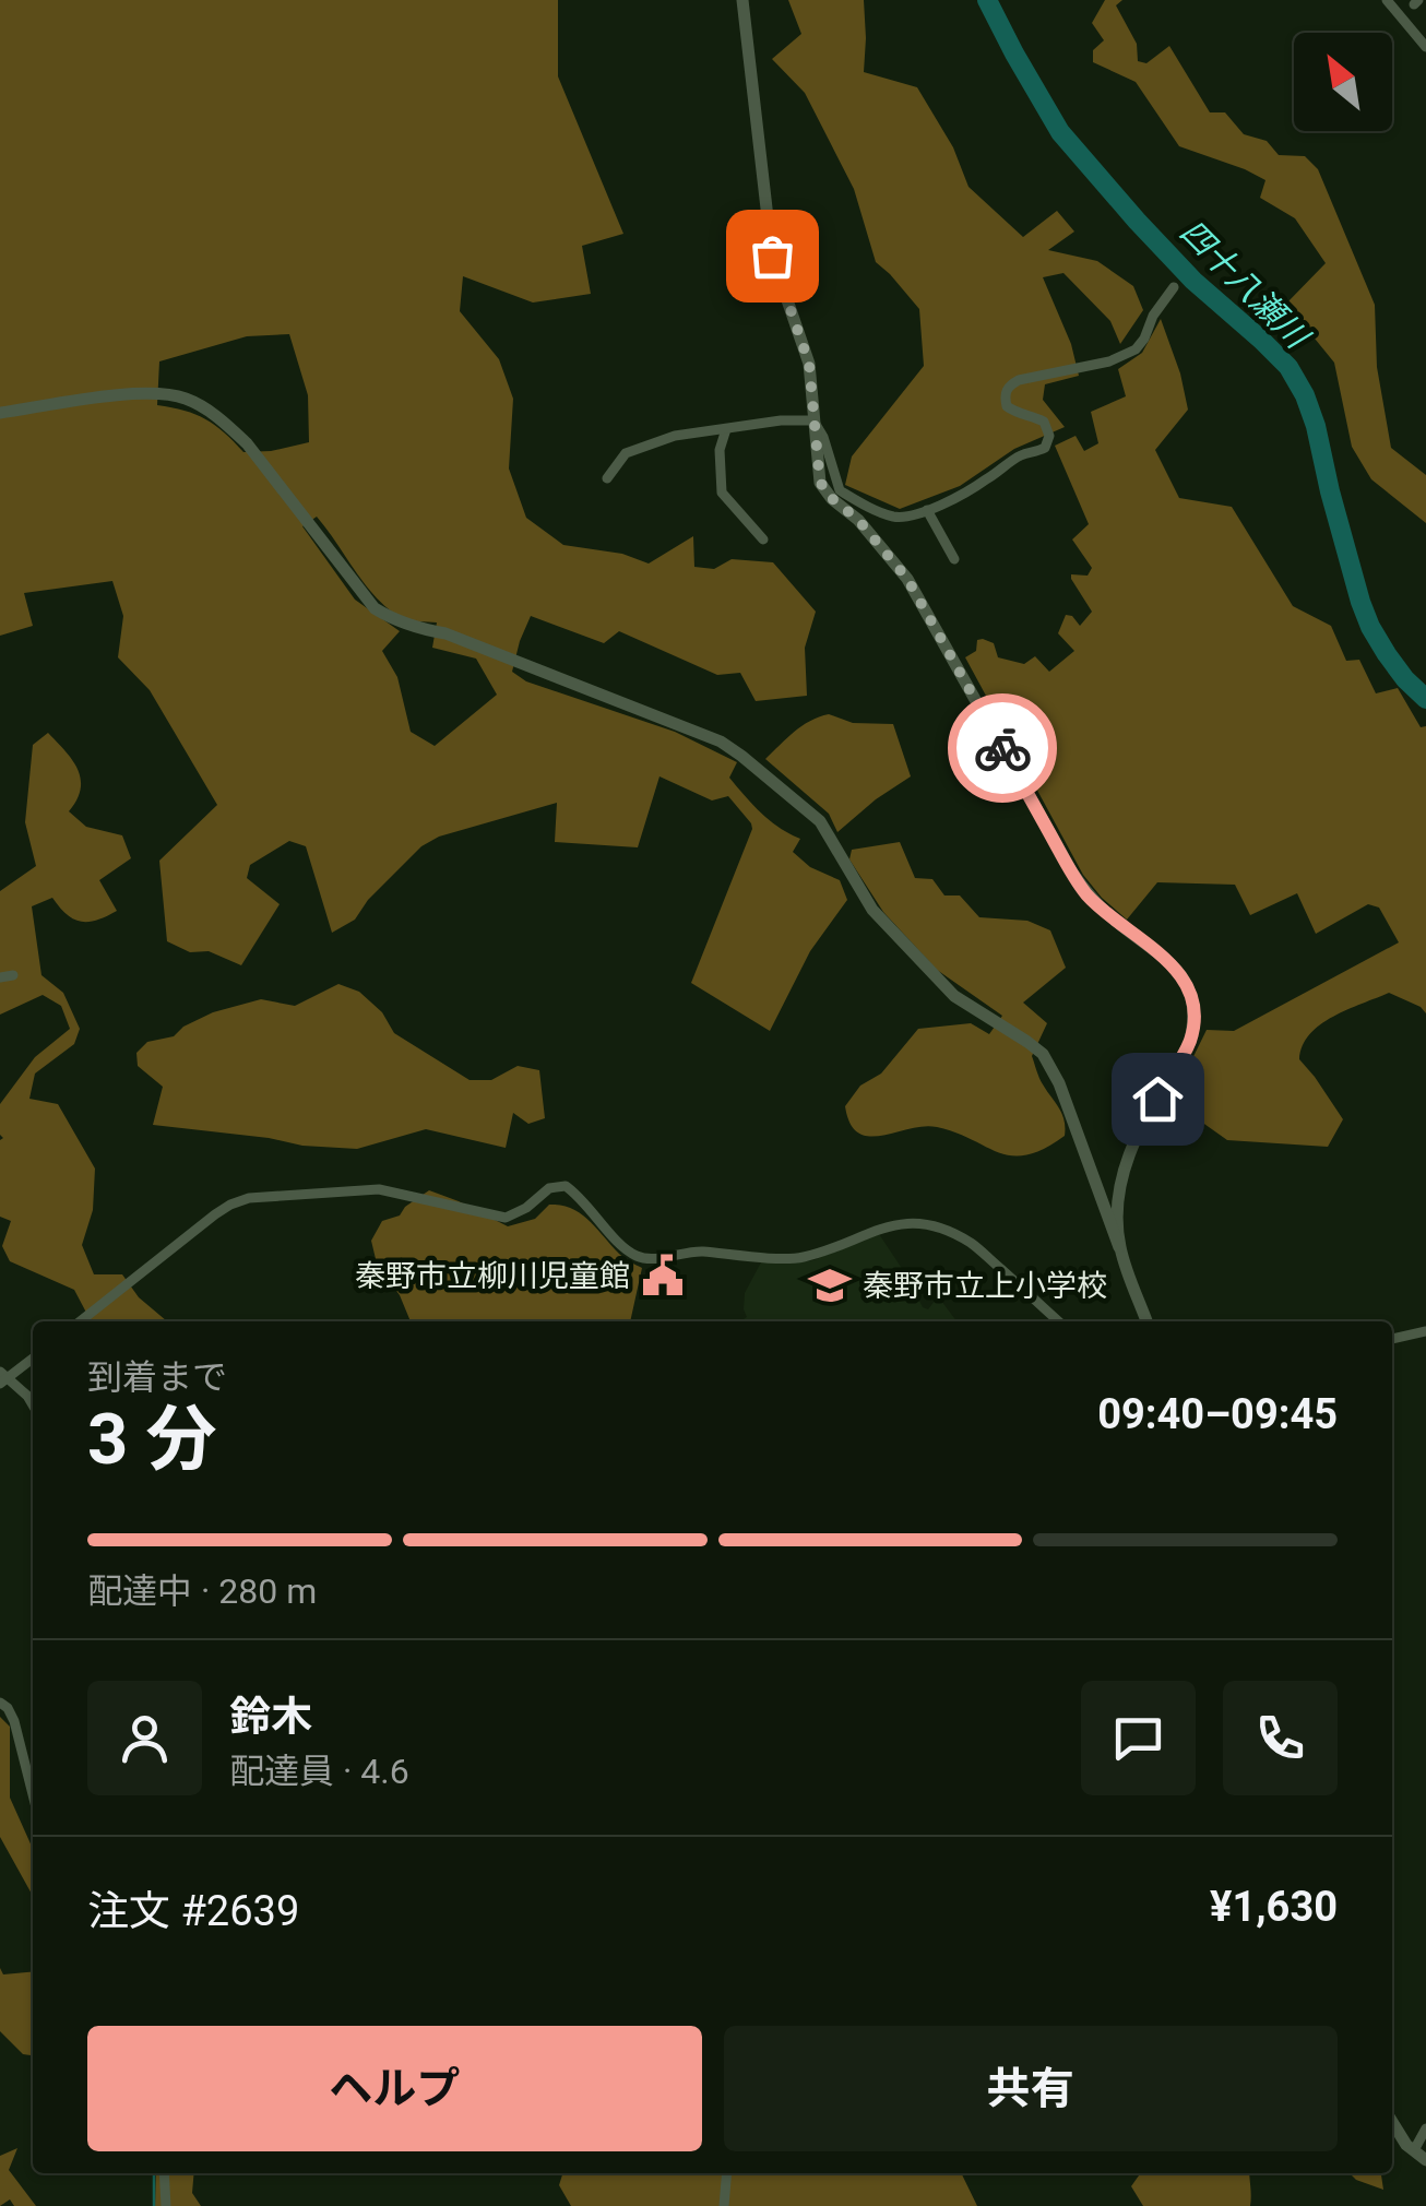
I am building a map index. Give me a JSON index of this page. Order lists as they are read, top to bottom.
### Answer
{
  "water": ["四十八瀬川"],
  "places": {
    "public building": ["秦野市立柳川児童館"],
    "school or university": ["秦野市立上小学校"]
  },
  "north": "top left",
  "page": {
    "heading": ["3 分", "到着まで", "09:40–09:45"],
    "panel": [
      "鈴木",
      "配達員 · 4.6",
      "注文 #2639",
      "¥1,630"
    ],
    "bar": "配達中 · 280 m",
    "buttons": ["ヘルプ", "共有"]
  }
}
